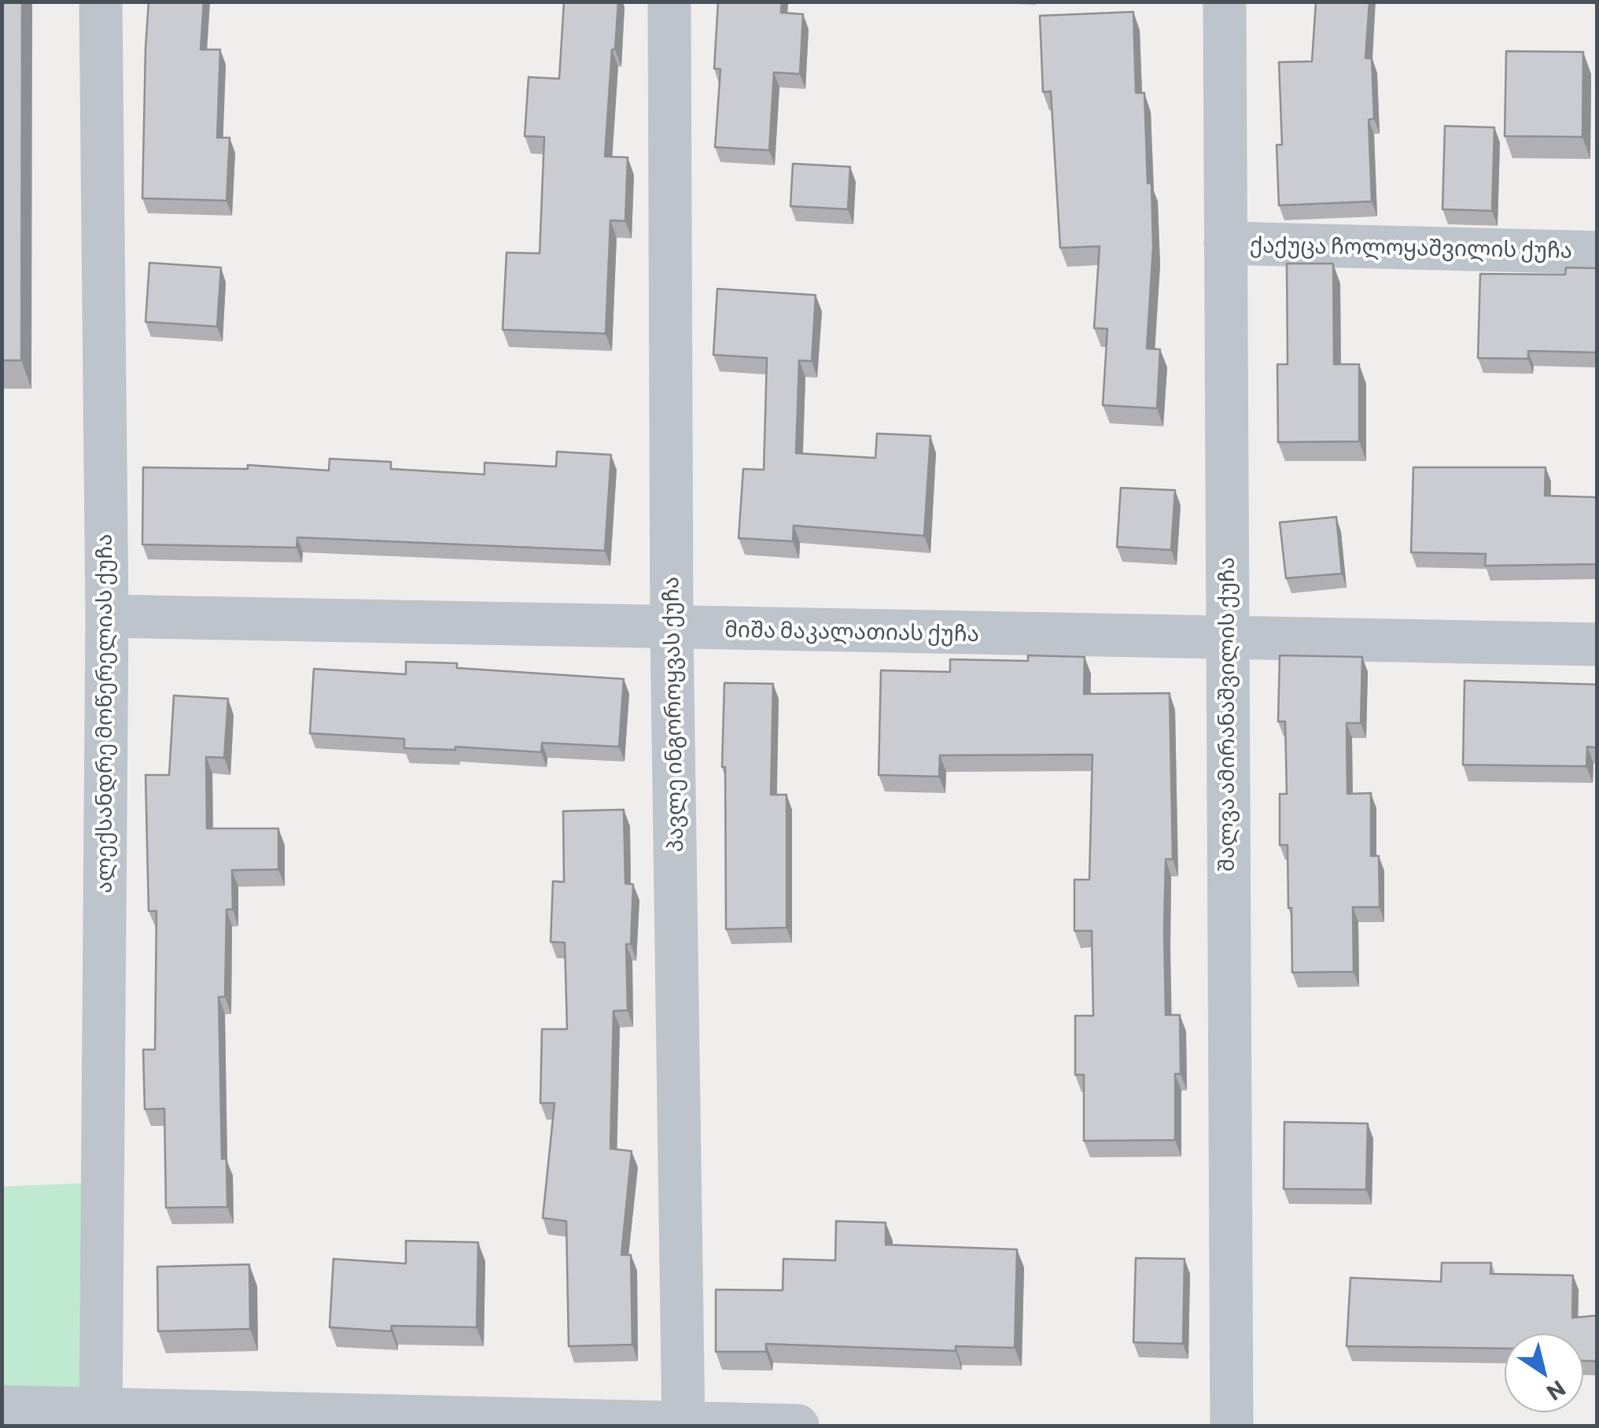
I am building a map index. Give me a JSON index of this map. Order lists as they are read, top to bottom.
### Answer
{
  "streets": {
    "street": [
      "ქაქუცა ჩოლოყაშვილის ქუჩა",
      "მიშა მაკალათიას ქუჩა",
      "ალექსანდრე მოწერელიას ქუჩა",
      "პავლე ინგოროყვას ქუჩა",
      "შალვა ამირანაშვილის ქუჩა"
    ]
  },
  "crossings": [
    ["ქაქუცა ჩოლოყაშვილის ქუჩა", "შალვა ამირანაშვილის ქუჩა"],
    ["მიშა მაკალათიას ქუჩა", "ალექსანდრე მოწერელიას ქუჩა"],
    ["მიშა მაკალათიას ქუჩა", "პავლე ინგოროყვას ქუჩა"],
    ["მიშა მაკალათიას ქუჩა", "შალვა ამირანაშვილის ქუჩა"]
  ],
  "north": "bottom right"
}
